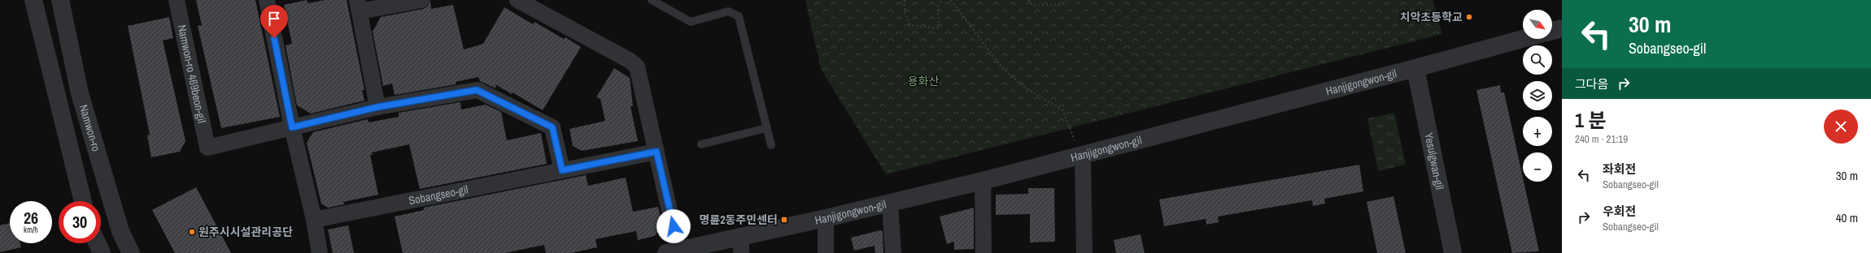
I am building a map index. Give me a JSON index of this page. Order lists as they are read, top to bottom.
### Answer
{
  "streets": {
    "street": [
      "Namwon-ro 469beon-gil",
      "Hanjigongwon-gil",
      "Namwon-ro",
      "Yesulgwan-gil",
      "Sobangseo-gil"
    ]
  },
  "crossings": [
    ["Hanjigongwon-gil", "Yesulgwan-gil"]
  ],
  "parks": ["용화산"],
  "places": {
    "other": ["치악초등학교", "원주시시설관리공단"],
    "transit": ["명륜2동주민센터"]
  },
  "north": "bottom right",
  "page": {
    "turn": ["30 m", "Sobangseo-gil"],
    "map_buttons": ["+", "−"],
    "then": "그다음",
    "heading": ["1 분", "240 m · 21:19"],
    "list": [
      {
        "name": "좌회전",
        "note": "Sobangseo-gil",
        "value": "30 m"
      },
      {
        "name": "우회전",
        "note": "Sobangseo-gil",
        "value": "40 m"
      }
    ],
    "speed": "26 km/h",
    "limit": "30"
  }
}
